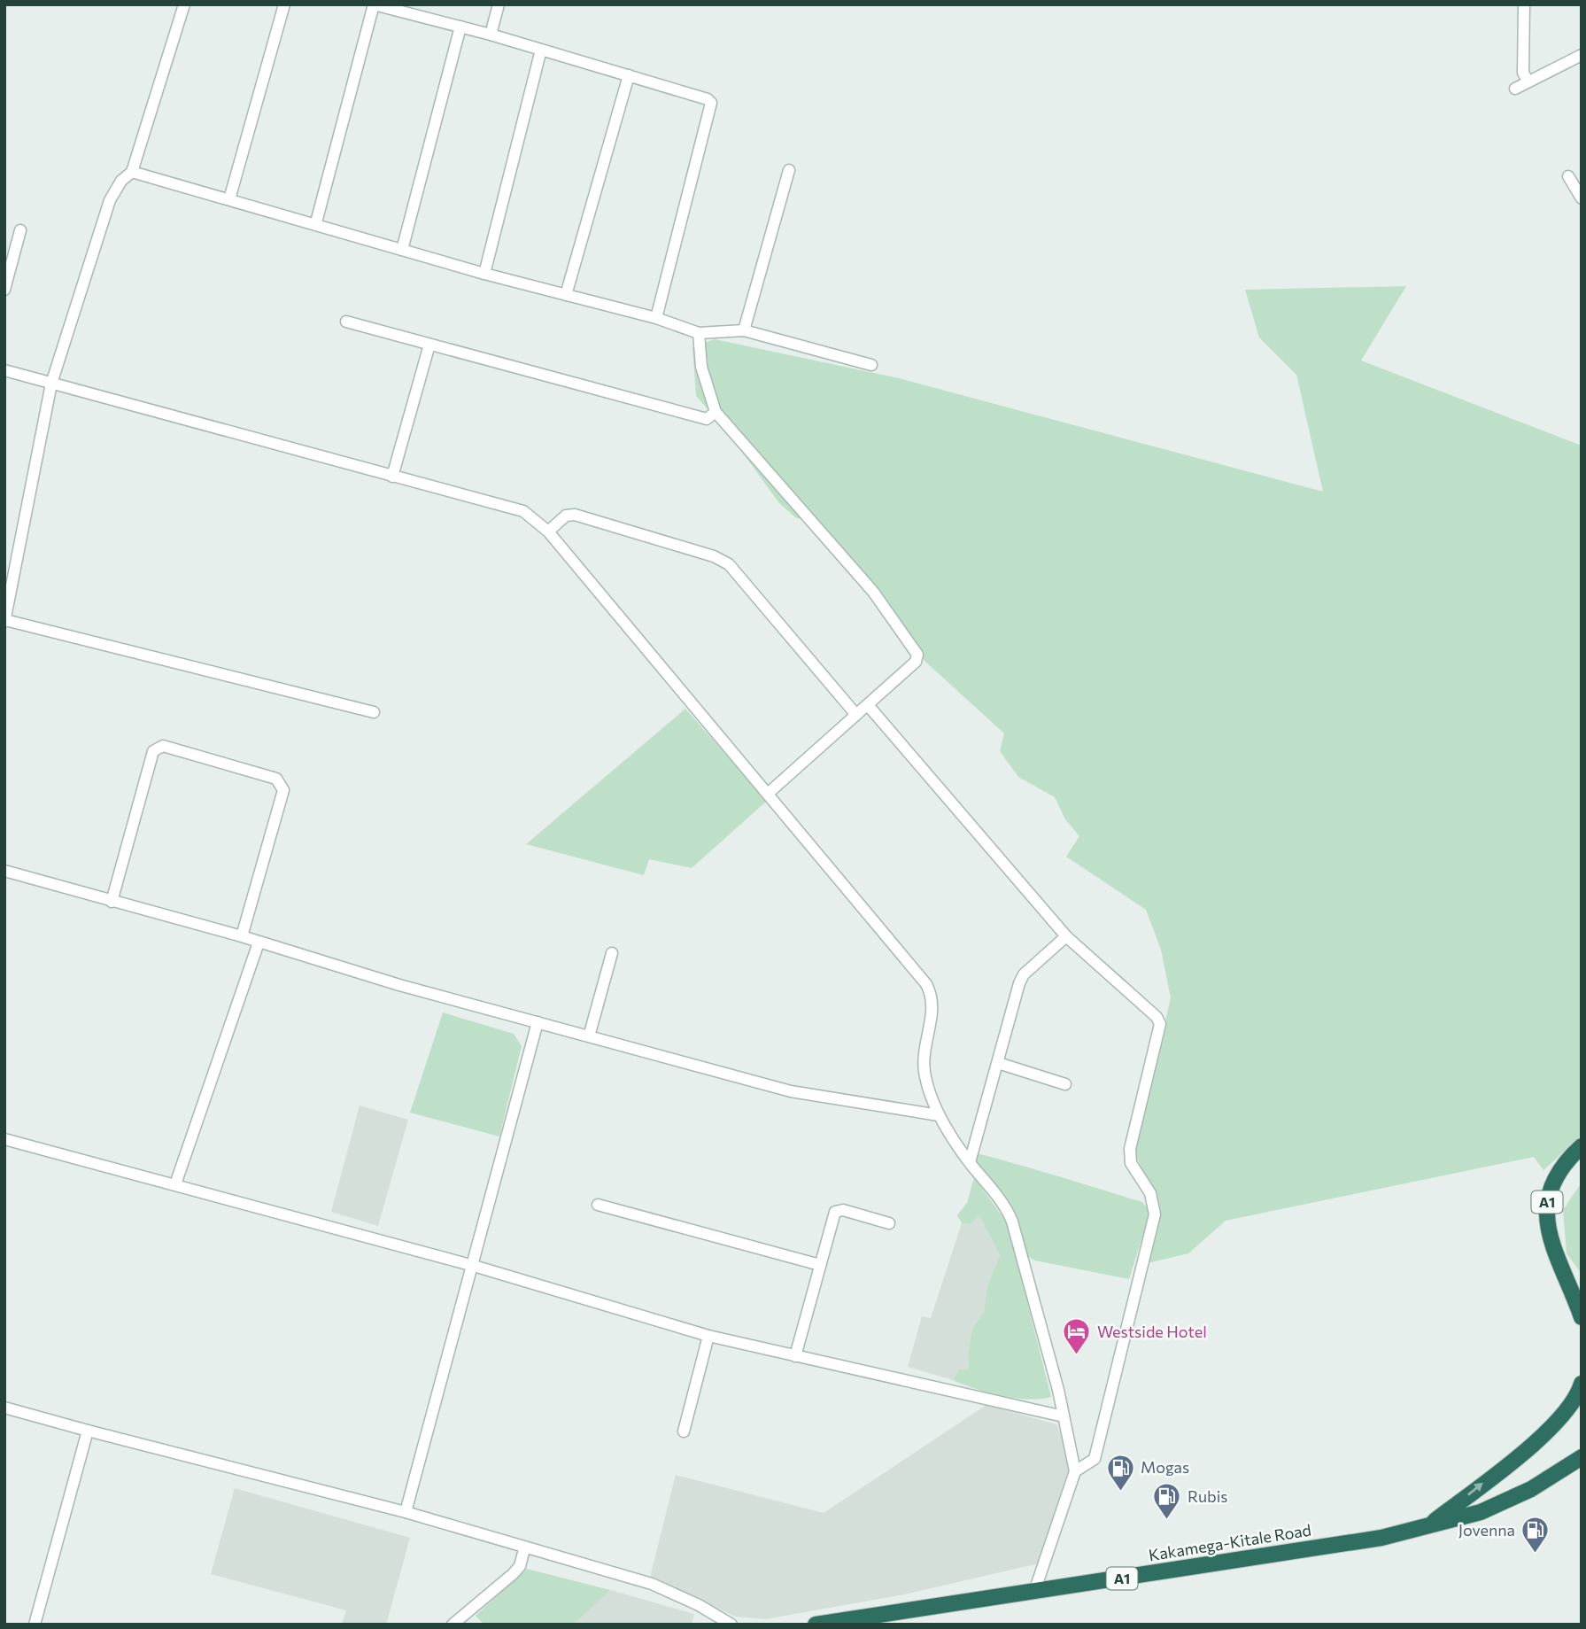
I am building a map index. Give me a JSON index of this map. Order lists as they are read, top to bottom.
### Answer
{
  "streets": {
    "highway": ["A1", "Kakamega-Kitale Road"]
  },
  "places": {
    "hotel": ["Westside Hotel"],
    "fuel station": ["Mogas", "Rubis", "Jovenna"]
  }
}
